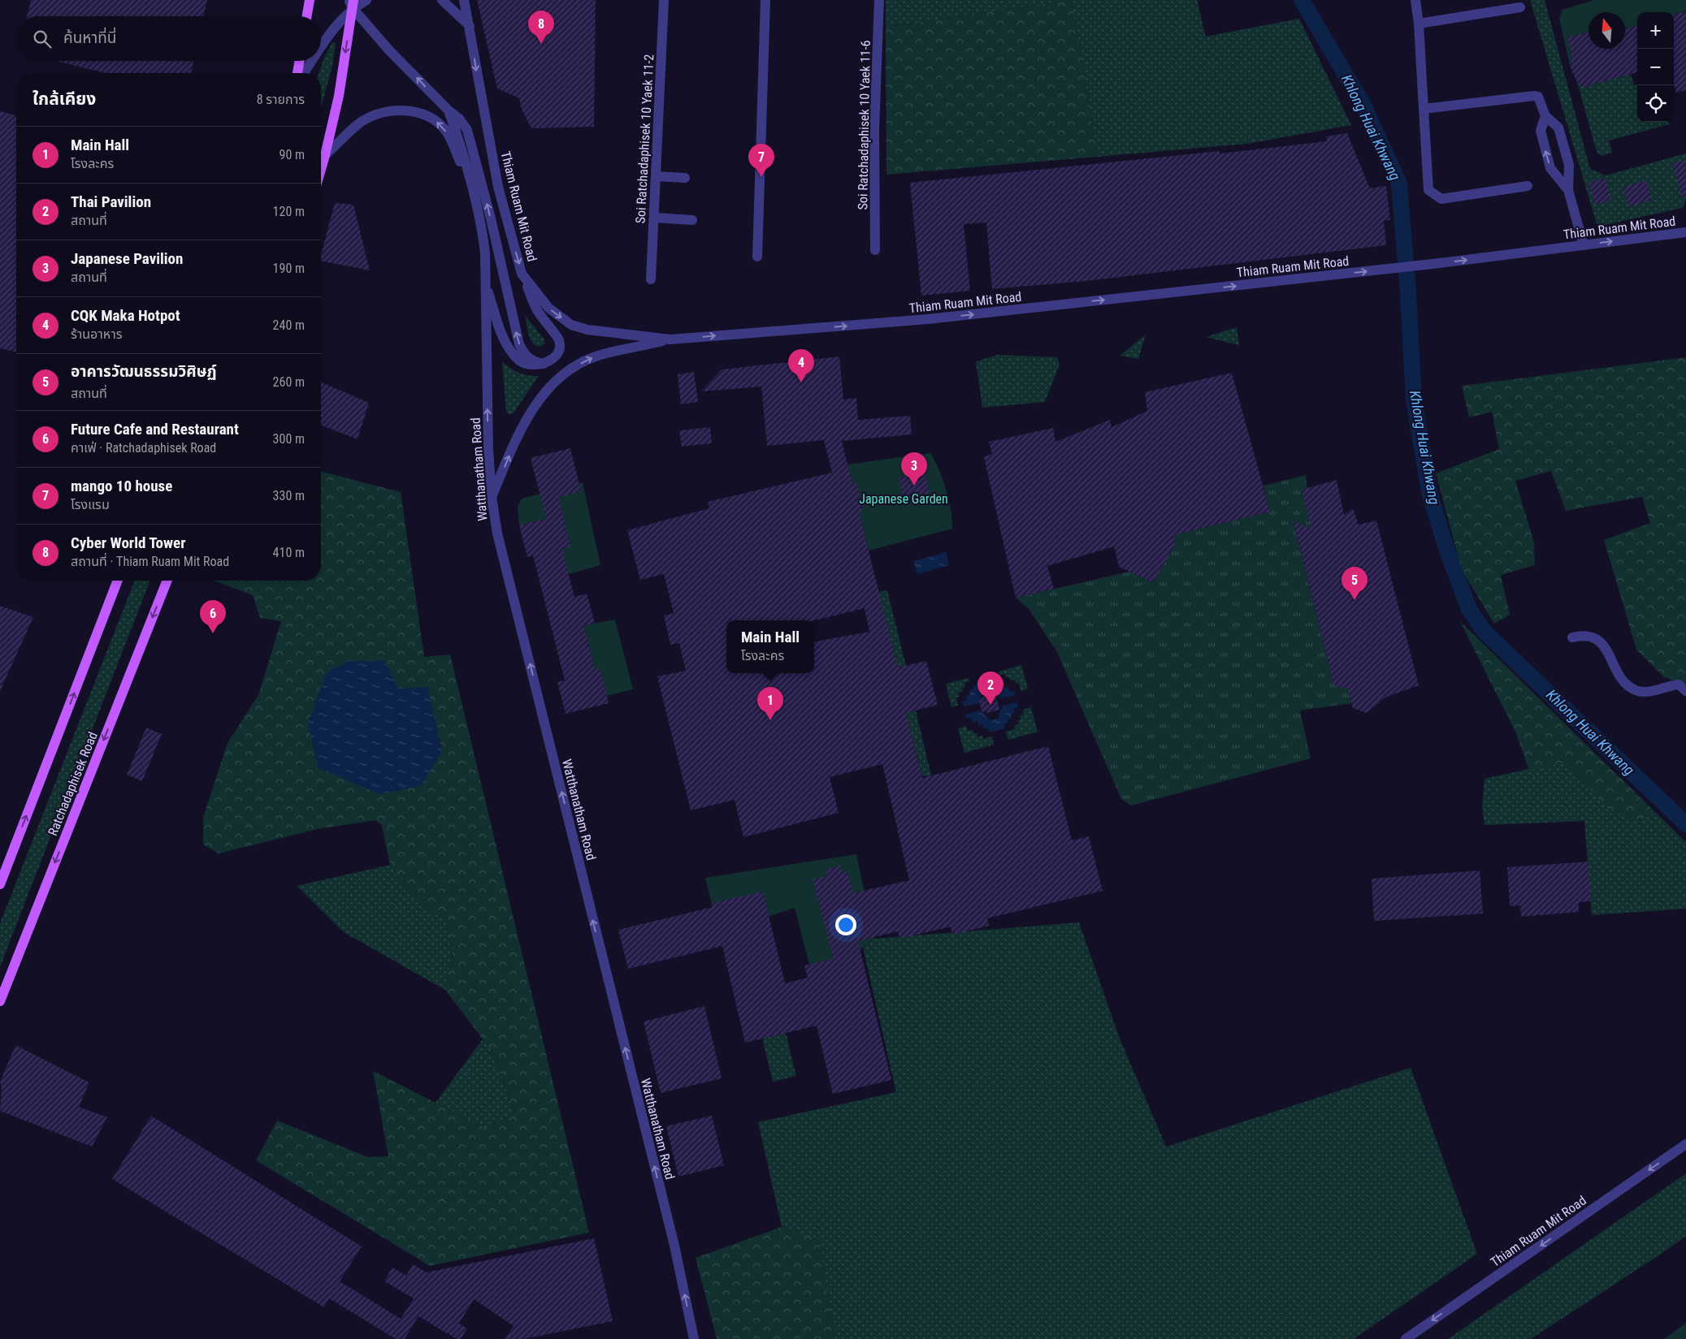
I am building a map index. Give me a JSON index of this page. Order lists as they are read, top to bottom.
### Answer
{
  "streets": {
    "main road": ["Ratchadaphisek Road"],
    "street": [
      "Soi Ratchadaphisek 10 Yaek 11-6",
      "Soi Ratchadaphisek 10 Yaek 11-2",
      "Thiam Ruam Mit Road",
      "Watthanatham Road"
    ]
  },
  "one_way": ["Watthanatham Road"],
  "water": ["Khlong Huai Khwang"],
  "parks": ["Japanese Garden"],
  "north": "top",
  "page": {
    "pins": [
      "8",
      "7",
      "4",
      "3",
      "5",
      "6",
      "2",
      "1"
    ],
    "map_buttons": ["+", "−"],
    "search": "ค้นหาที่นี่",
    "heading": ["ใกล้เคียง", "8 รายการ"],
    "list": [
      {
        "mark": "1",
        "name": "Main Hall",
        "note": "โรงละคร",
        "value": "90 m"
      },
      {
        "mark": "2",
        "name": "Thai Pavilion",
        "note": "สถานที่",
        "value": "120 m"
      },
      {
        "mark": "3",
        "name": "Japanese Pavilion",
        "note": "สถานที่",
        "value": "190 m"
      },
      {
        "mark": "4",
        "name": "CQK Maka Hotpot",
        "note": "ร้านอาหาร",
        "value": "240 m"
      },
      {
        "mark": "5",
        "name": "อาคารวัฒนธรรมวิศิษฏ์",
        "note": "สถานที่",
        "value": "260 m"
      },
      {
        "mark": "6",
        "name": "Future Cafe and Restaurant",
        "note": "คาเฟ่ · Ratchadaphisek Road",
        "value": "300 m"
      },
      {
        "mark": "7",
        "name": "mango 10 house",
        "note": "โรงแรม",
        "value": "330 m"
      },
      {
        "mark": "8",
        "name": "Cyber World Tower",
        "note": "สถานที่ · Thiam Ruam Mit Road",
        "value": "410 m"
      }
    ],
    "popup": ["Main Hall", "โรงละคร"]
  }
}
